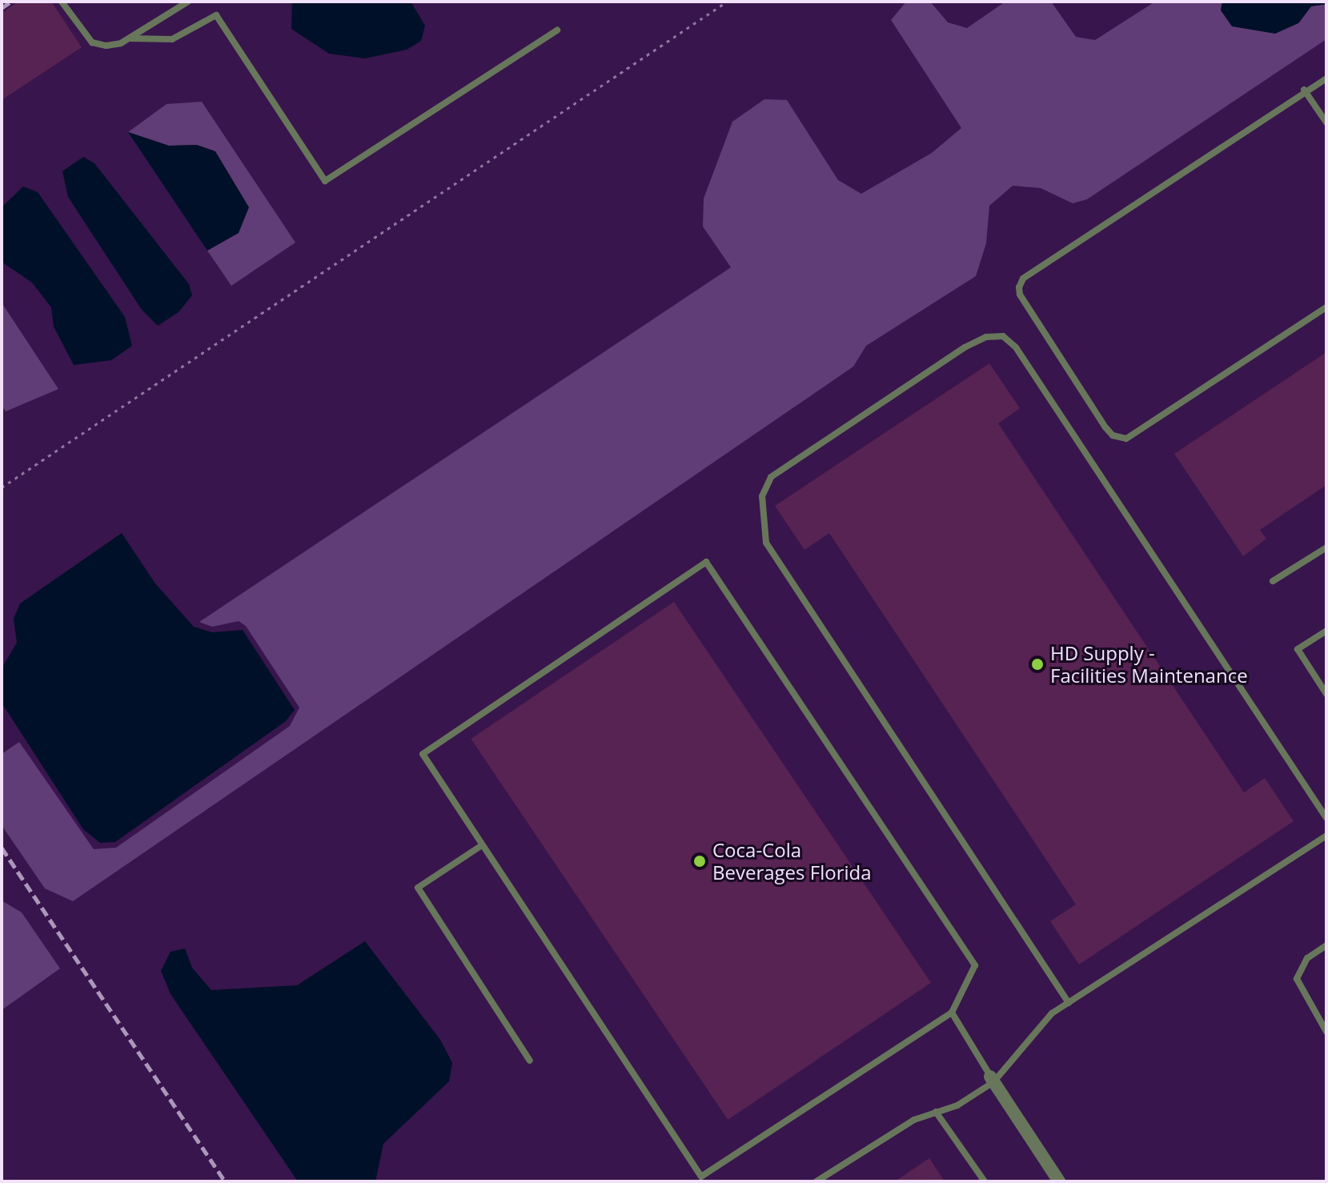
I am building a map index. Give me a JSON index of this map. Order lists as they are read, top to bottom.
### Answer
{
  "places": ["HD Supply - Facilities Maintenance", "Coca-Cola Beverages Florida"]
}
